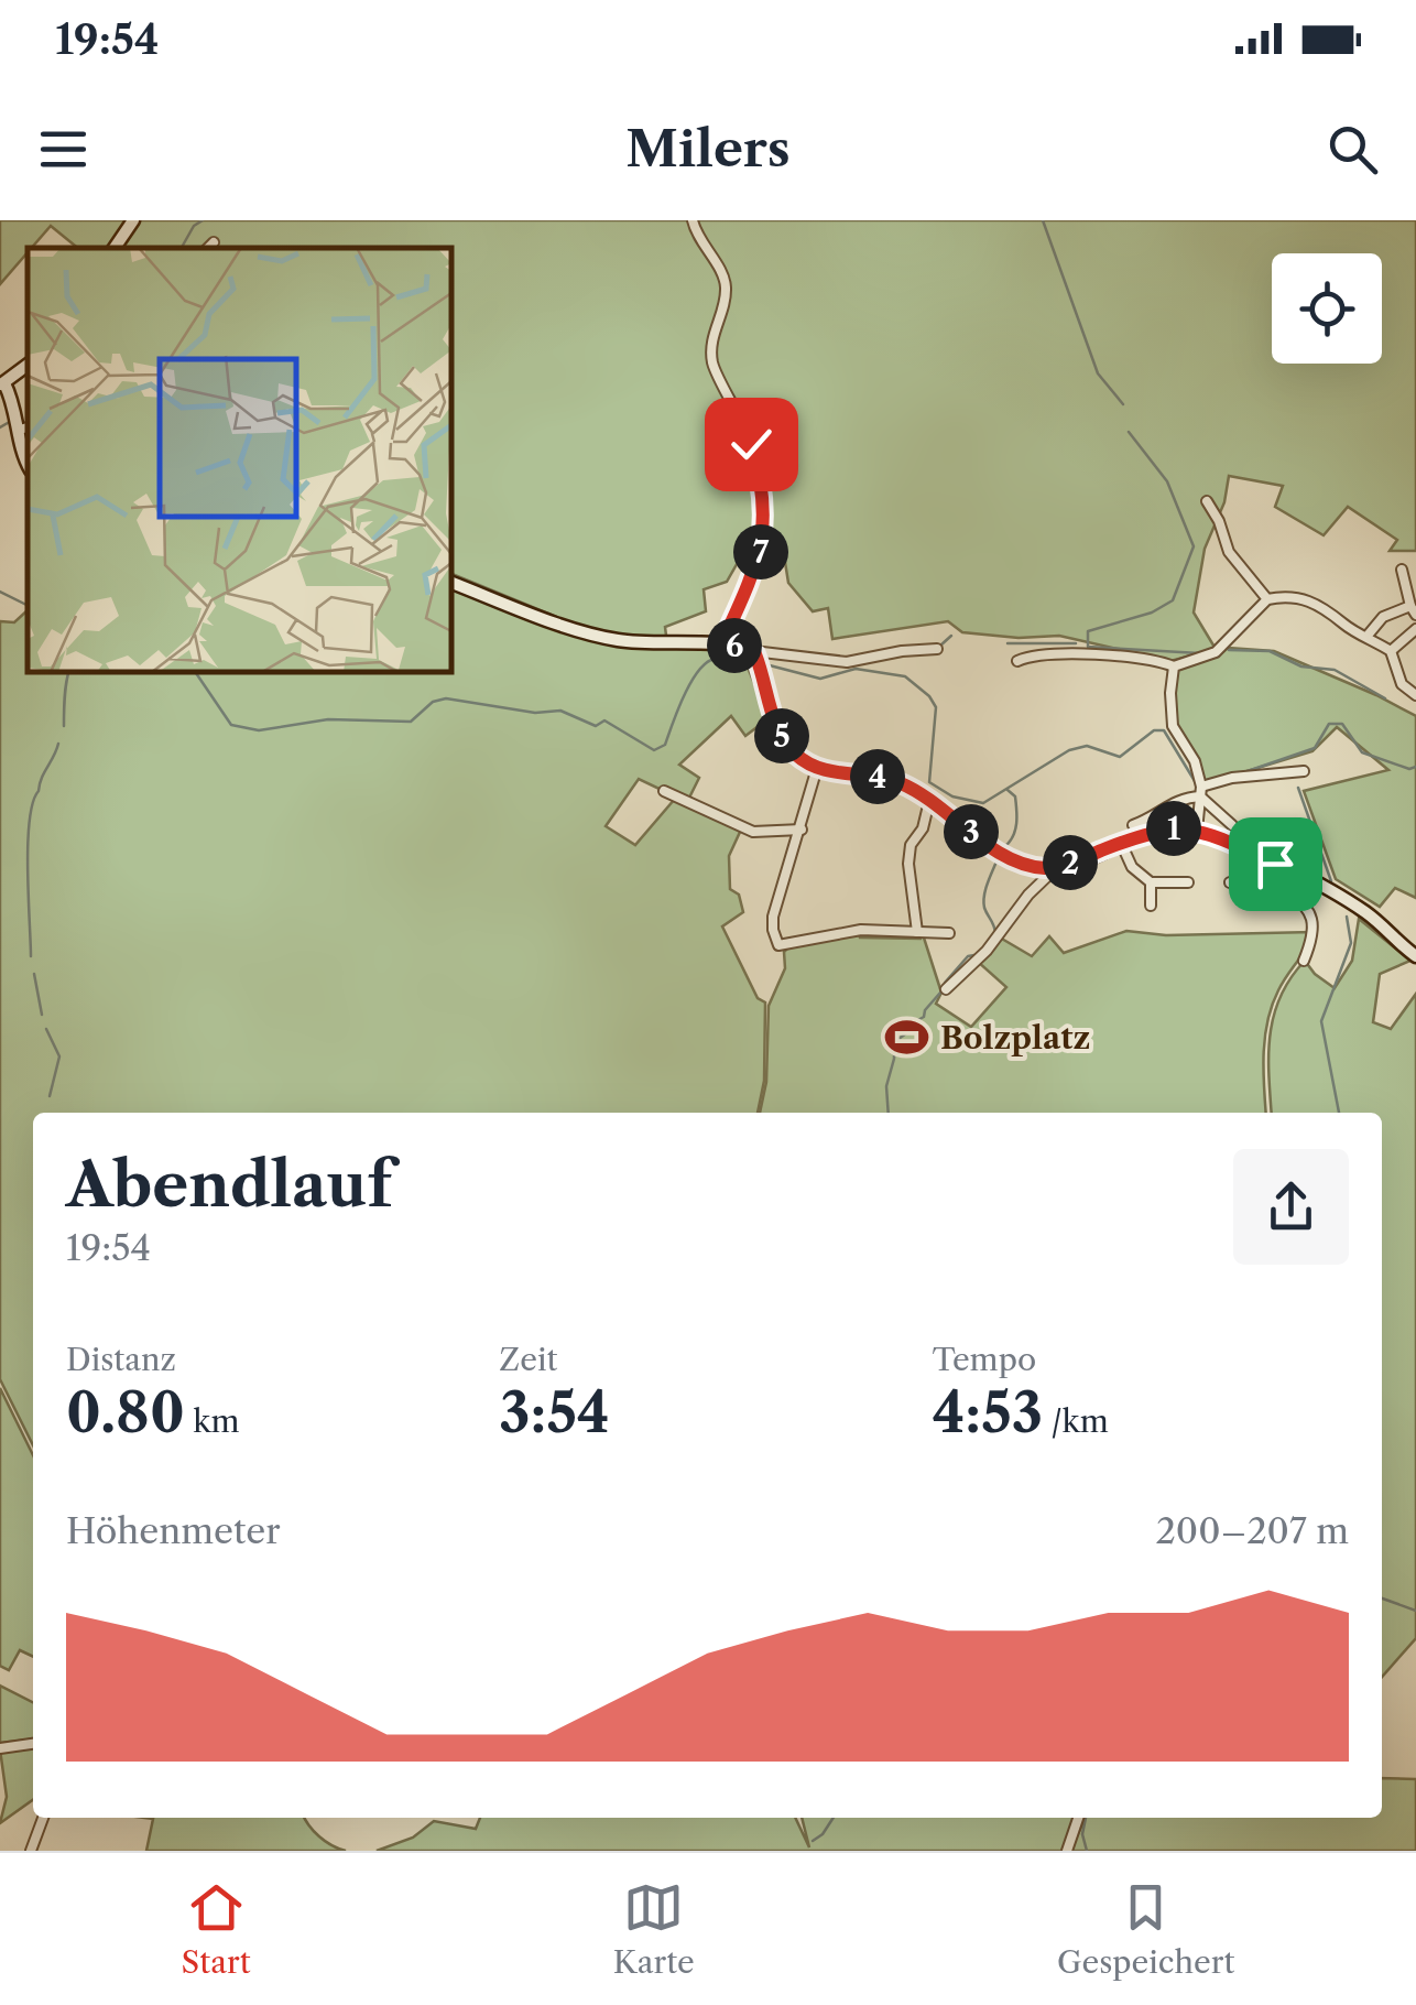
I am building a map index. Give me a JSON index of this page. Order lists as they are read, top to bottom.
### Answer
{
  "places": {
    "sports": ["Bolzplatz"]
  },
  "page": {
    "status": "19:54",
    "header": "Milers",
    "pins": [
      "7",
      "6",
      "5",
      "4",
      "1",
      "3",
      "2"
    ],
    "heading": ["Abendlauf", "19:54"],
    "stats": [
      ["Distanz", "0.80 km"],
      ["Zeit", "3:54"],
      ["Tempo", "4:53 /km"]
    ],
    "chart": ["Höhenmeter", "200–207 m"],
    "tabs": ["Start", "Karte", "Gespeichert"]
  }
}
